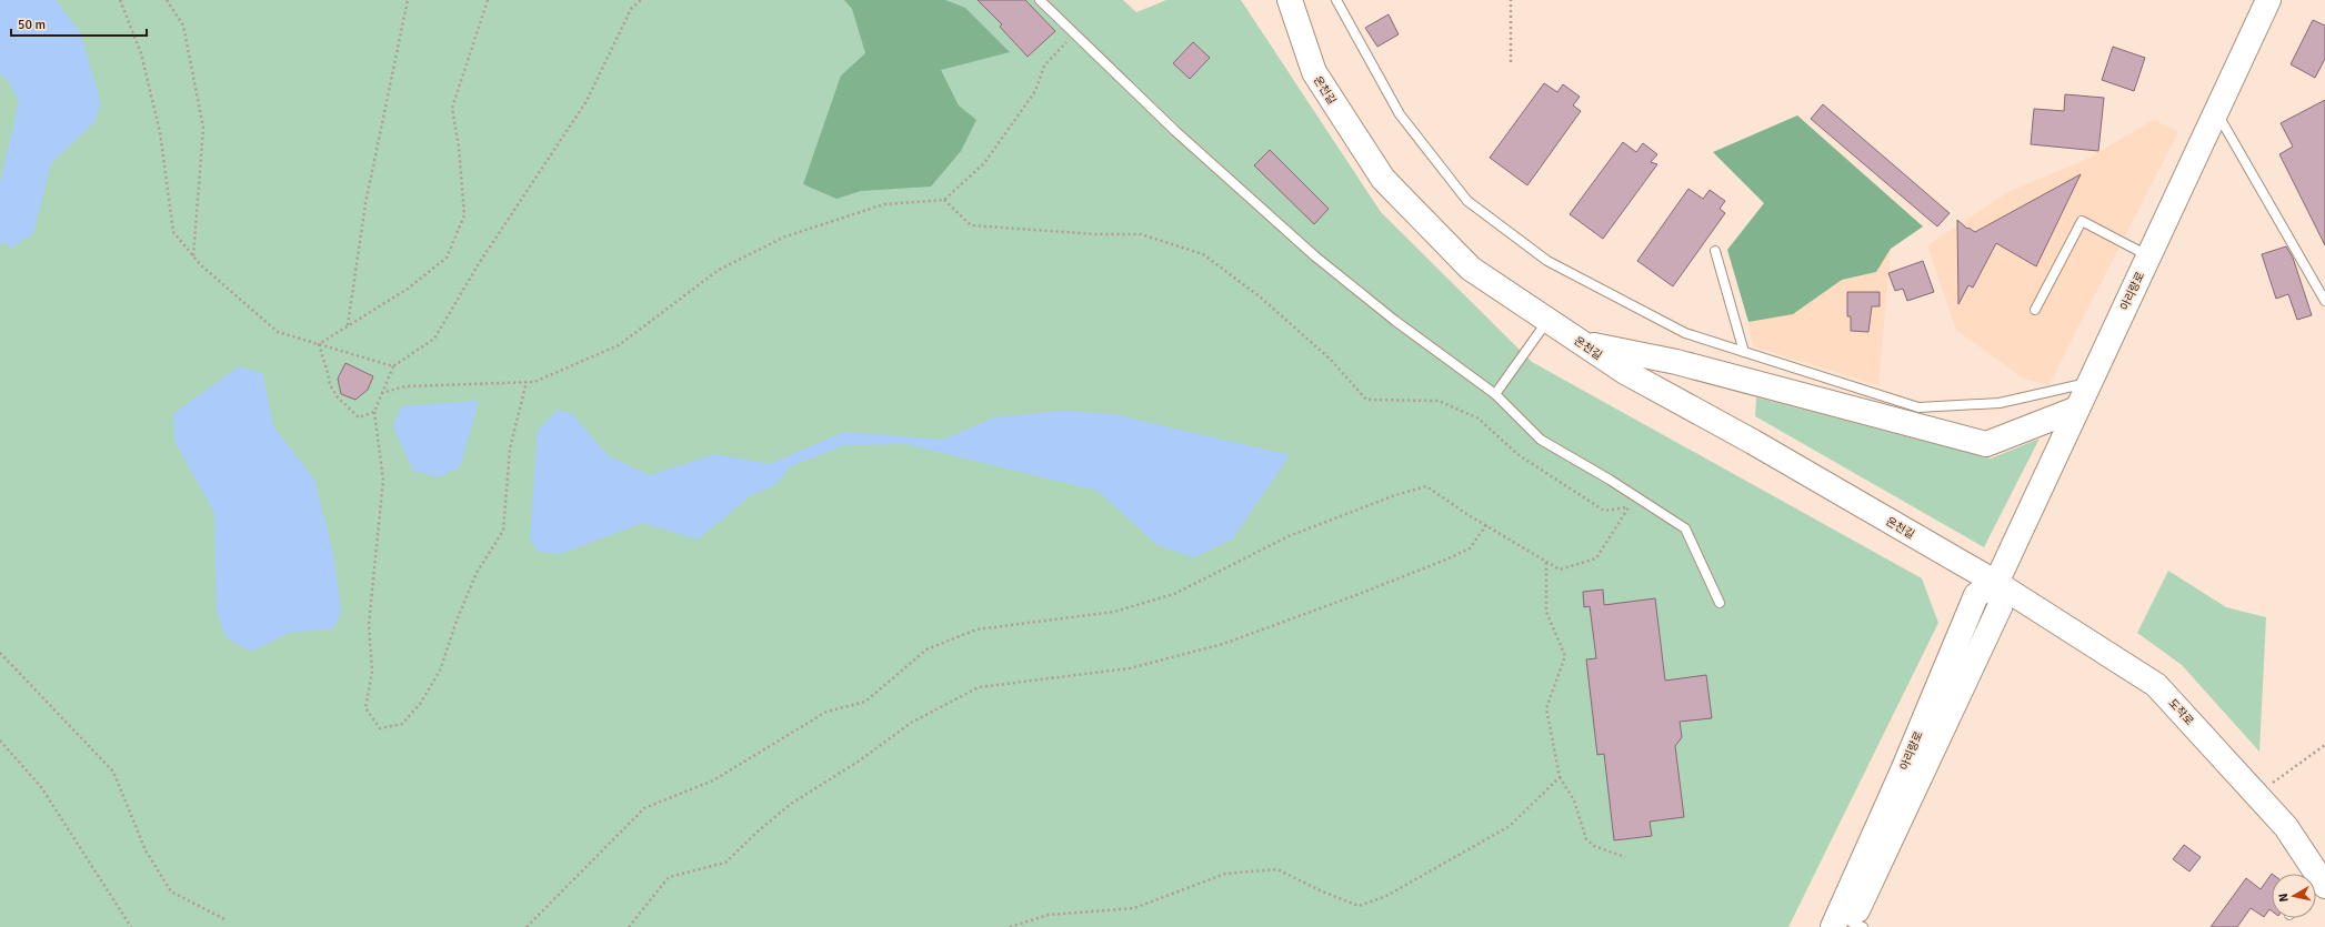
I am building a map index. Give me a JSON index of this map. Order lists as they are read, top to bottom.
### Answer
{
  "streets": {
    "main road": ["온천길", "아리랑로", "도작로"]
  },
  "crossings": [
    ["온천길", "아리랑로"],
    ["온천길", "도작로"],
    ["아리랑로", "도작로"]
  ],
  "scale_bar": "50 m",
  "north": "left"
}
